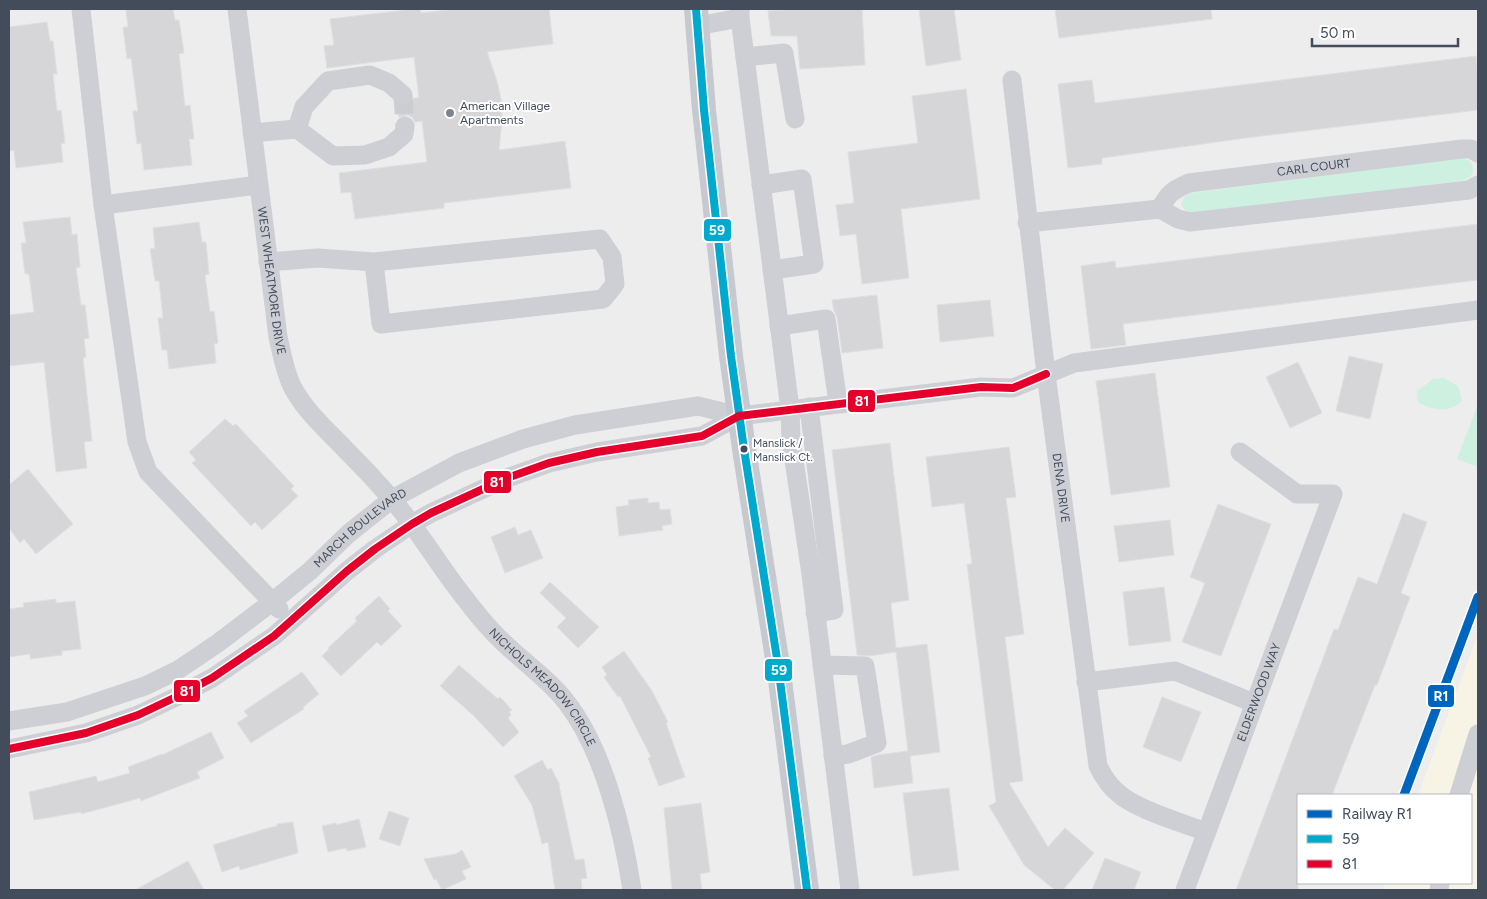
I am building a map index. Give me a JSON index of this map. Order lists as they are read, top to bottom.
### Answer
{
  "streets": {
    "street": [
      "CARL COURT",
      "WEST WHEATMORE DRIVE",
      "DENA DRIVE",
      "MARCH BOULEVARD",
      "NICHOLS MEADOW CIRCLE",
      "ELDERWOOD WAY"
    ]
  },
  "crossings": [
    ["WEST WHEATMORE DRIVE", "MARCH BOULEVARD"],
    ["WEST WHEATMORE DRIVE", "NICHOLS MEADOW CIRCLE"],
    ["DENA DRIVE", "ELDERWOOD WAY"],
    ["MARCH BOULEVARD", "NICHOLS MEADOW CIRCLE"]
  ],
  "places": ["American Village Apartments", "Manslick / Manslick Ct."],
  "lines": ["transit line 59", "transit line 81", "rail line R1"],
  "legend": ["Railway R1", "59", "81"],
  "scale_bar": "50 m"
}
